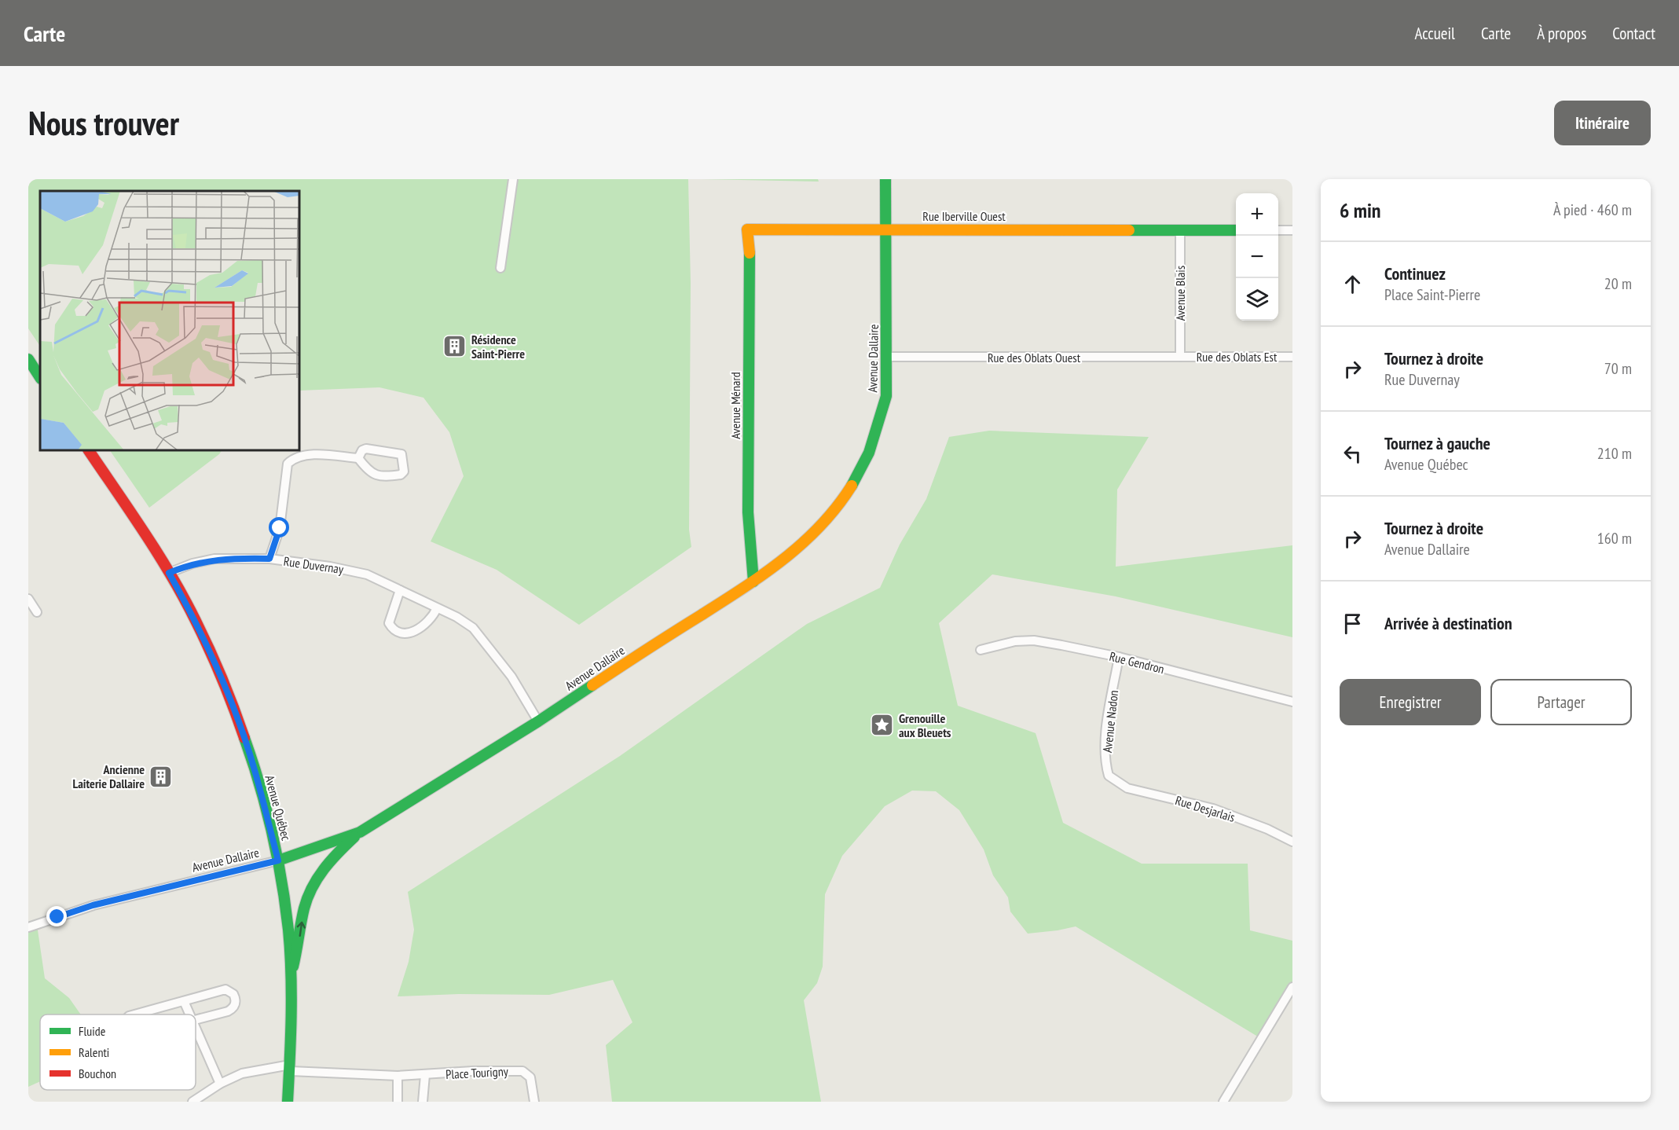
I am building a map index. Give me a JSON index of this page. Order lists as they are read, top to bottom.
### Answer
{
  "streets": {
    "street": [
      "Rue Iberville Ouest",
      "Avenue Blais",
      "Rue des Oblats Est",
      "Rue des Oblats Ouest",
      "Avenue Dallaire",
      "Avenue Ménard",
      "Rue Duvernay",
      "Rue Gendron",
      "Avenue Nadon",
      "Avenue Québec",
      "Rue Desjarlais",
      "Place Tourigny"
    ]
  },
  "crossings": [
    ["Rue Iberville Ouest", "Avenue Blais"],
    ["Rue Iberville Ouest", "Avenue Dallaire"],
    ["Rue Iberville Ouest", "Avenue Ménard"],
    ["Avenue Blais", "Rue des Oblats Est"],
    ["Avenue Blais", "Rue des Oblats Ouest"],
    ["Rue des Oblats Est", "Rue des Oblats Ouest"],
    ["Rue des Oblats Ouest", "Avenue Dallaire"],
    ["Avenue Dallaire", "Avenue Ménard"],
    ["Avenue Dallaire", "Rue Duvernay"],
    ["Avenue Dallaire", "Avenue Québec"],
    ["Rue Duvernay", "Avenue Québec"],
    ["Rue Gendron", "Avenue Nadon"],
    ["Avenue Nadon", "Rue Desjarlais"],
    ["Avenue Québec", "Place Tourigny"]
  ],
  "places": {
    "building": ["Résidence Saint-Pierre", "Ancienne Laiterie Dallaire"],
    "place": ["Grenouille aux Bleuets"]
  },
  "legend": ["Fluide", "Ralenti", "Bouchon"],
  "page": {
    "header": "Carte",
    "nav": [
      "Accueil",
      "Carte",
      "À propos",
      "Contact"
    ],
    "buttons": [
      "Itinéraire",
      ["Enregistrer", "Partager"]
    ],
    "title": "Nous trouver",
    "heading": ["6 min", "À pied · 460 m"],
    "map_buttons": ["+", "−"],
    "list": [
      ["Continuez", "Place Saint-Pierre", "20 m"],
      ["Tournez à droite", "Rue Duvernay", "70 m"],
      ["Tournez à gauche", "Avenue Québec", "210 m"],
      ["Tournez à droite", "Avenue Dallaire", "160 m"],
      "Arrivée à destination"
    ]
  }
}
